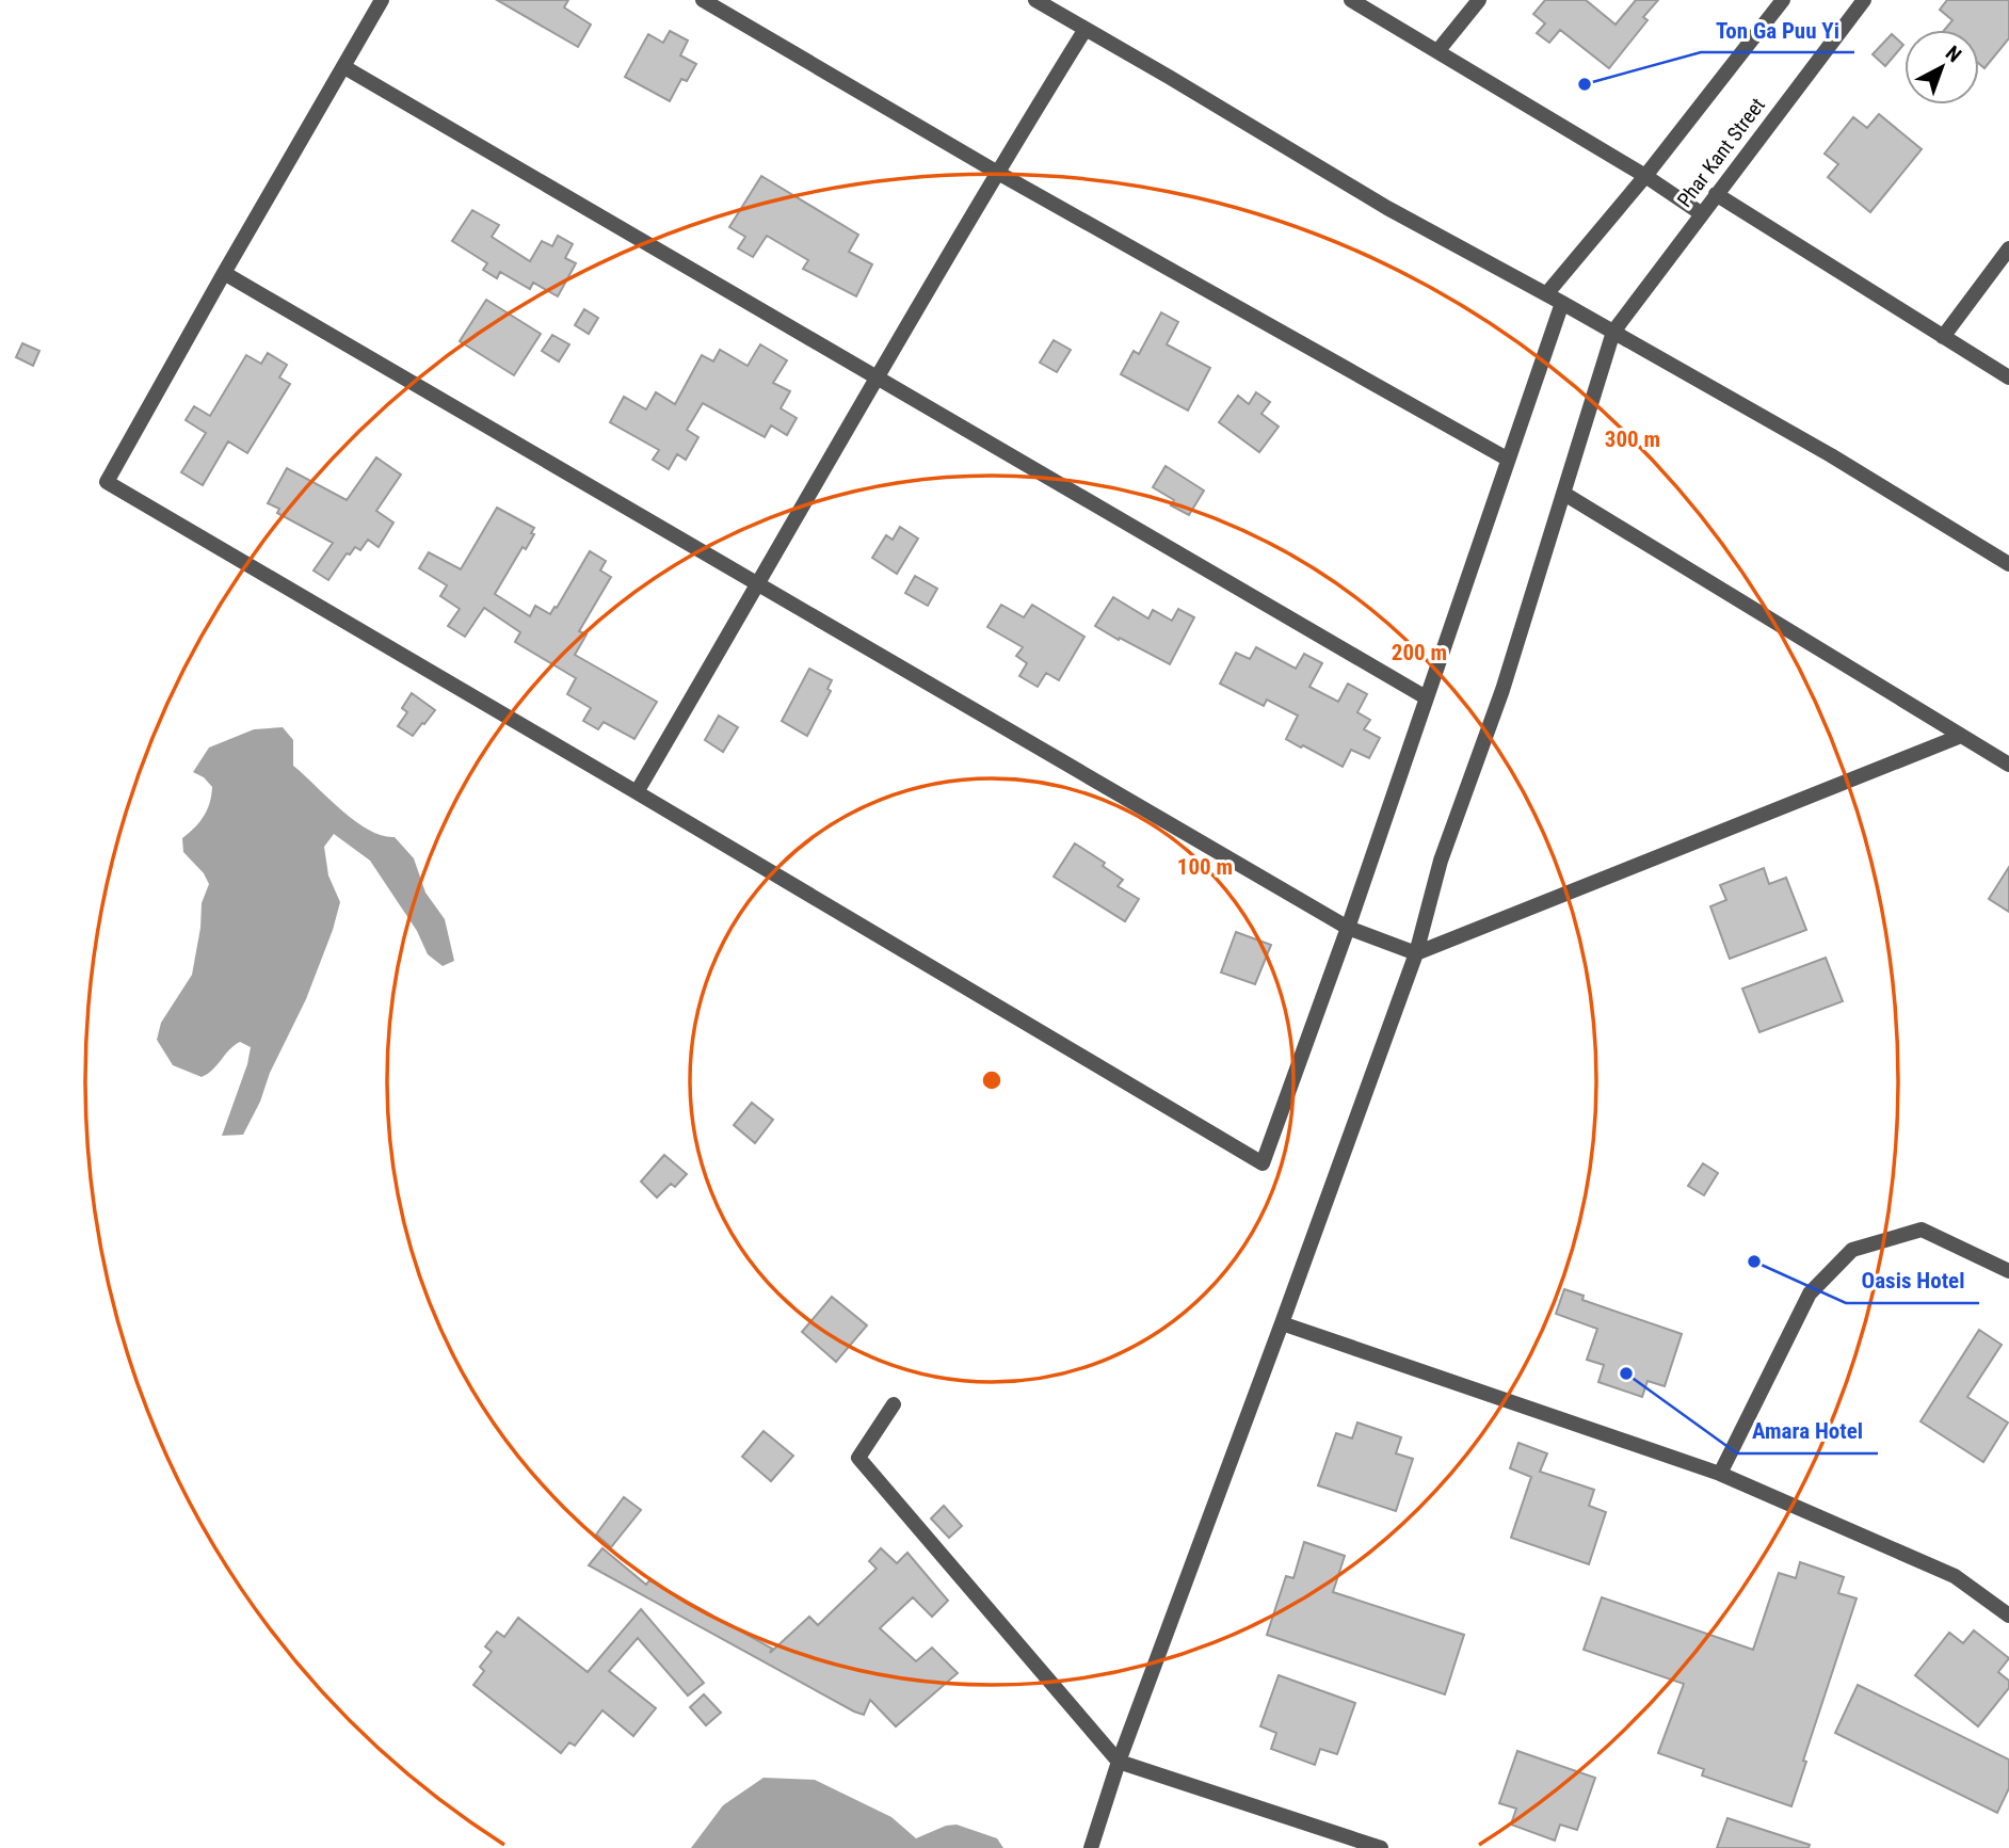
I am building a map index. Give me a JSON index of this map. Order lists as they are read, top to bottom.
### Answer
{
  "streets": {
    "street": ["Phar Kant Street"]
  },
  "places": ["Ton Ga Puu Yi", "Oasis Hotel", "Amara Hotel"],
  "north": "top right",
  "rings": ["300 m", "200 m", "100 m"]
}
